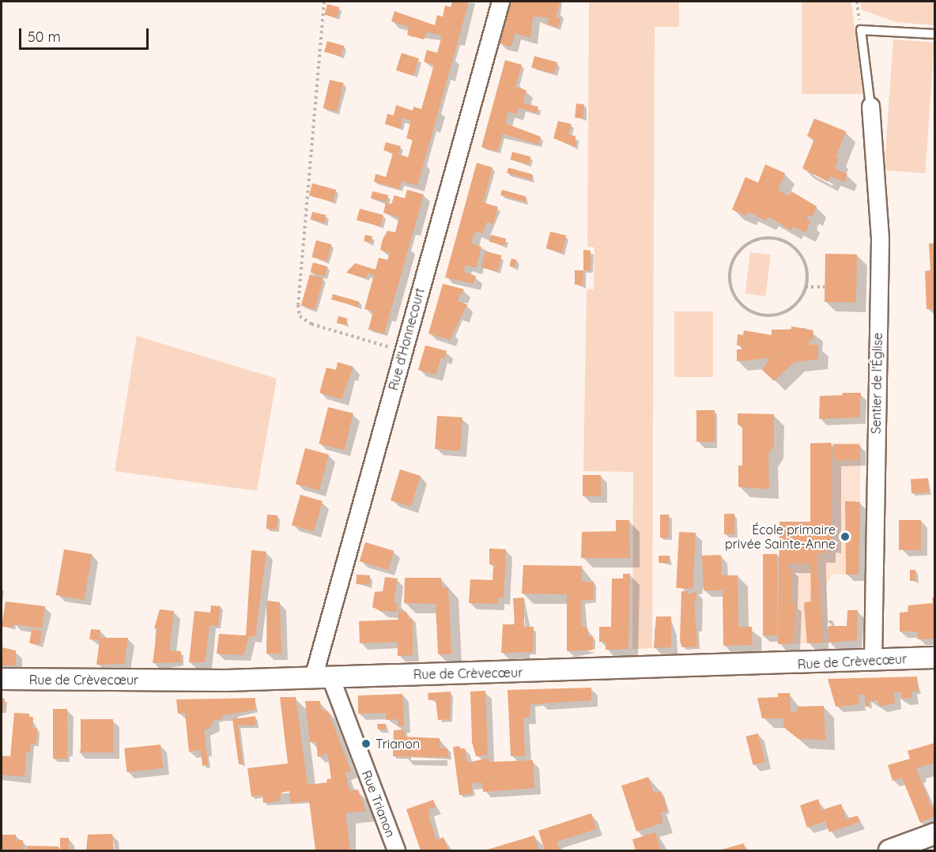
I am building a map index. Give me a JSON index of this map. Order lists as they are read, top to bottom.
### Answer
{
  "streets": {
    "street": [
      "Rue d'Honnecourt",
      "Sentier de l'Église",
      "Rue de Crèvecœur",
      "Rue Trianon"
    ]
  },
  "crossings": [
    ["Rue d'Honnecourt", "Rue de Crèvecœur"],
    ["Rue d'Honnecourt", "Rue Trianon"],
    ["Sentier de l'Église", "Rue de Crèvecœur"],
    ["Rue de Crèvecœur", "Rue Trianon"]
  ],
  "places": ["École primaire privée Sainte-Anne", "Trianon"],
  "scale_bar": "50 m"
}
